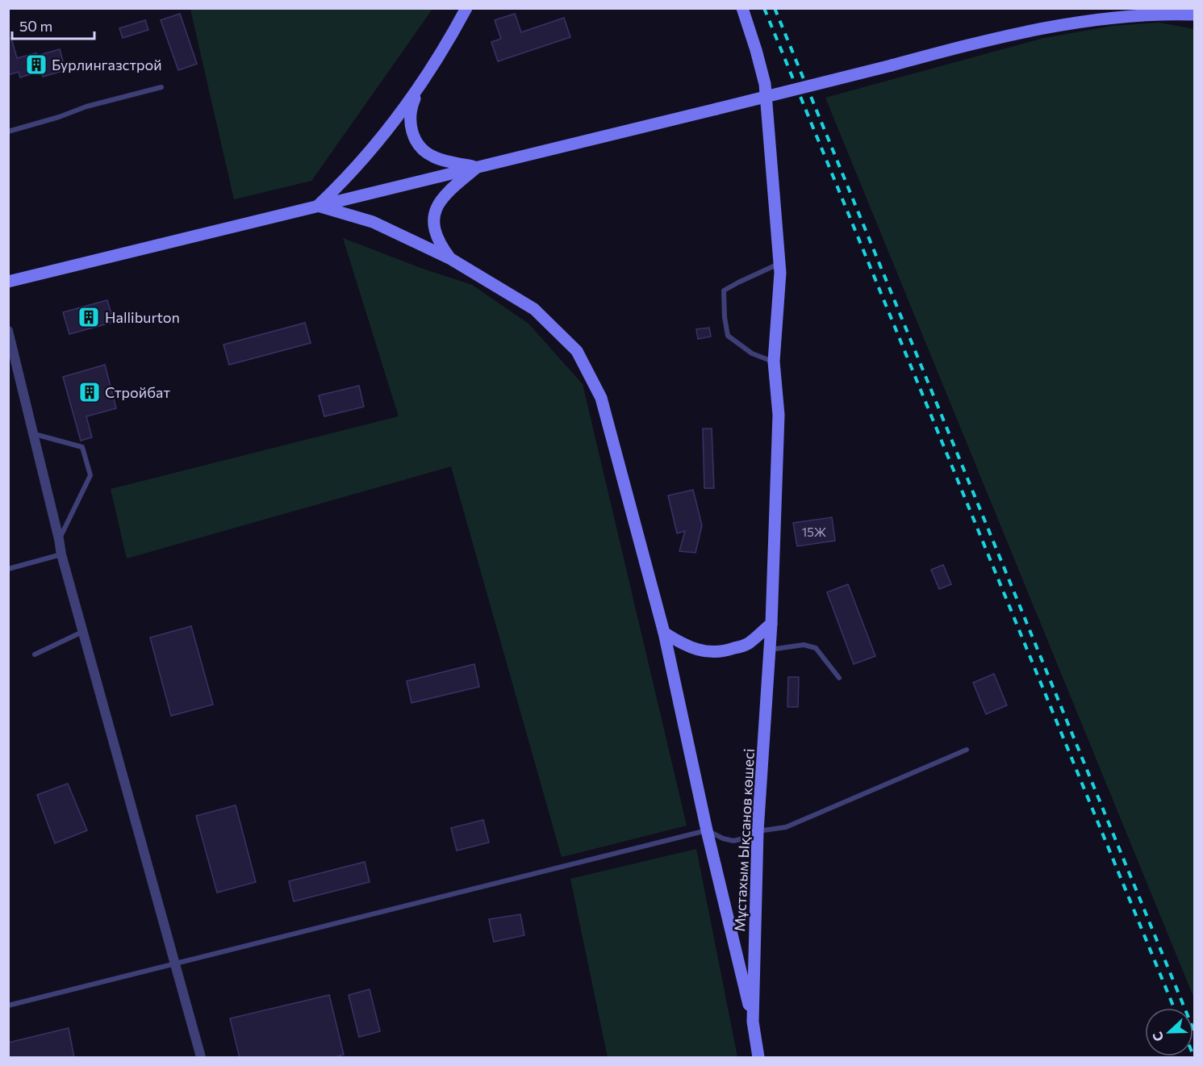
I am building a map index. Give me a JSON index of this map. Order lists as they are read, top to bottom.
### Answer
{
  "streets": {
    "main road": ["Мұстахым Ықсанов көшесі"]
  },
  "places": {
    "building": ["Бурлингазстрой", "Halliburton", "Стройбат"]
  },
  "house_numbers": ["15Ж"],
  "scale_bar": "50 m",
  "north": "left"
}
